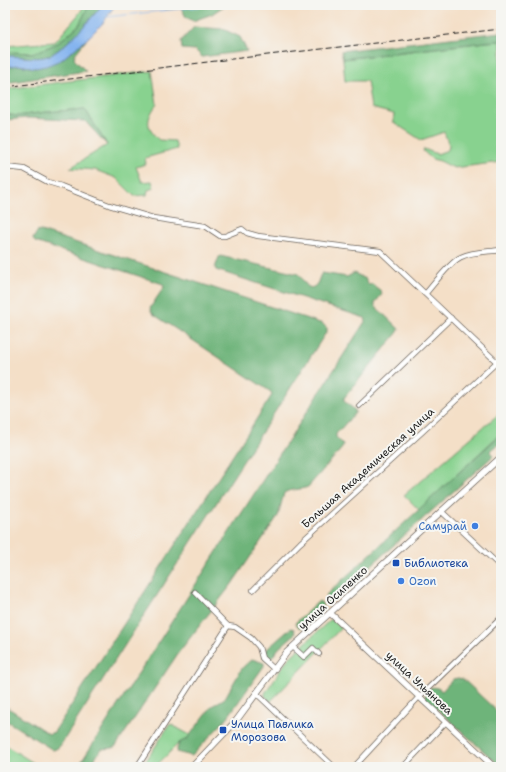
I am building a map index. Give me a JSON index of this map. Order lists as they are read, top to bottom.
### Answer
{
  "streets": {
    "main road": ["улица Осипенко", "улица Ульянова"],
    "street": ["Большая Академическая улица"]
  },
  "crossings": [
    ["улица Осипенко", "улица Ульянова"]
  ],
  "places": {
    "other": ["Самурай", "Ozon"],
    "transit": ["Библиотека", "Улица Павлика Морозова"]
  }
}
